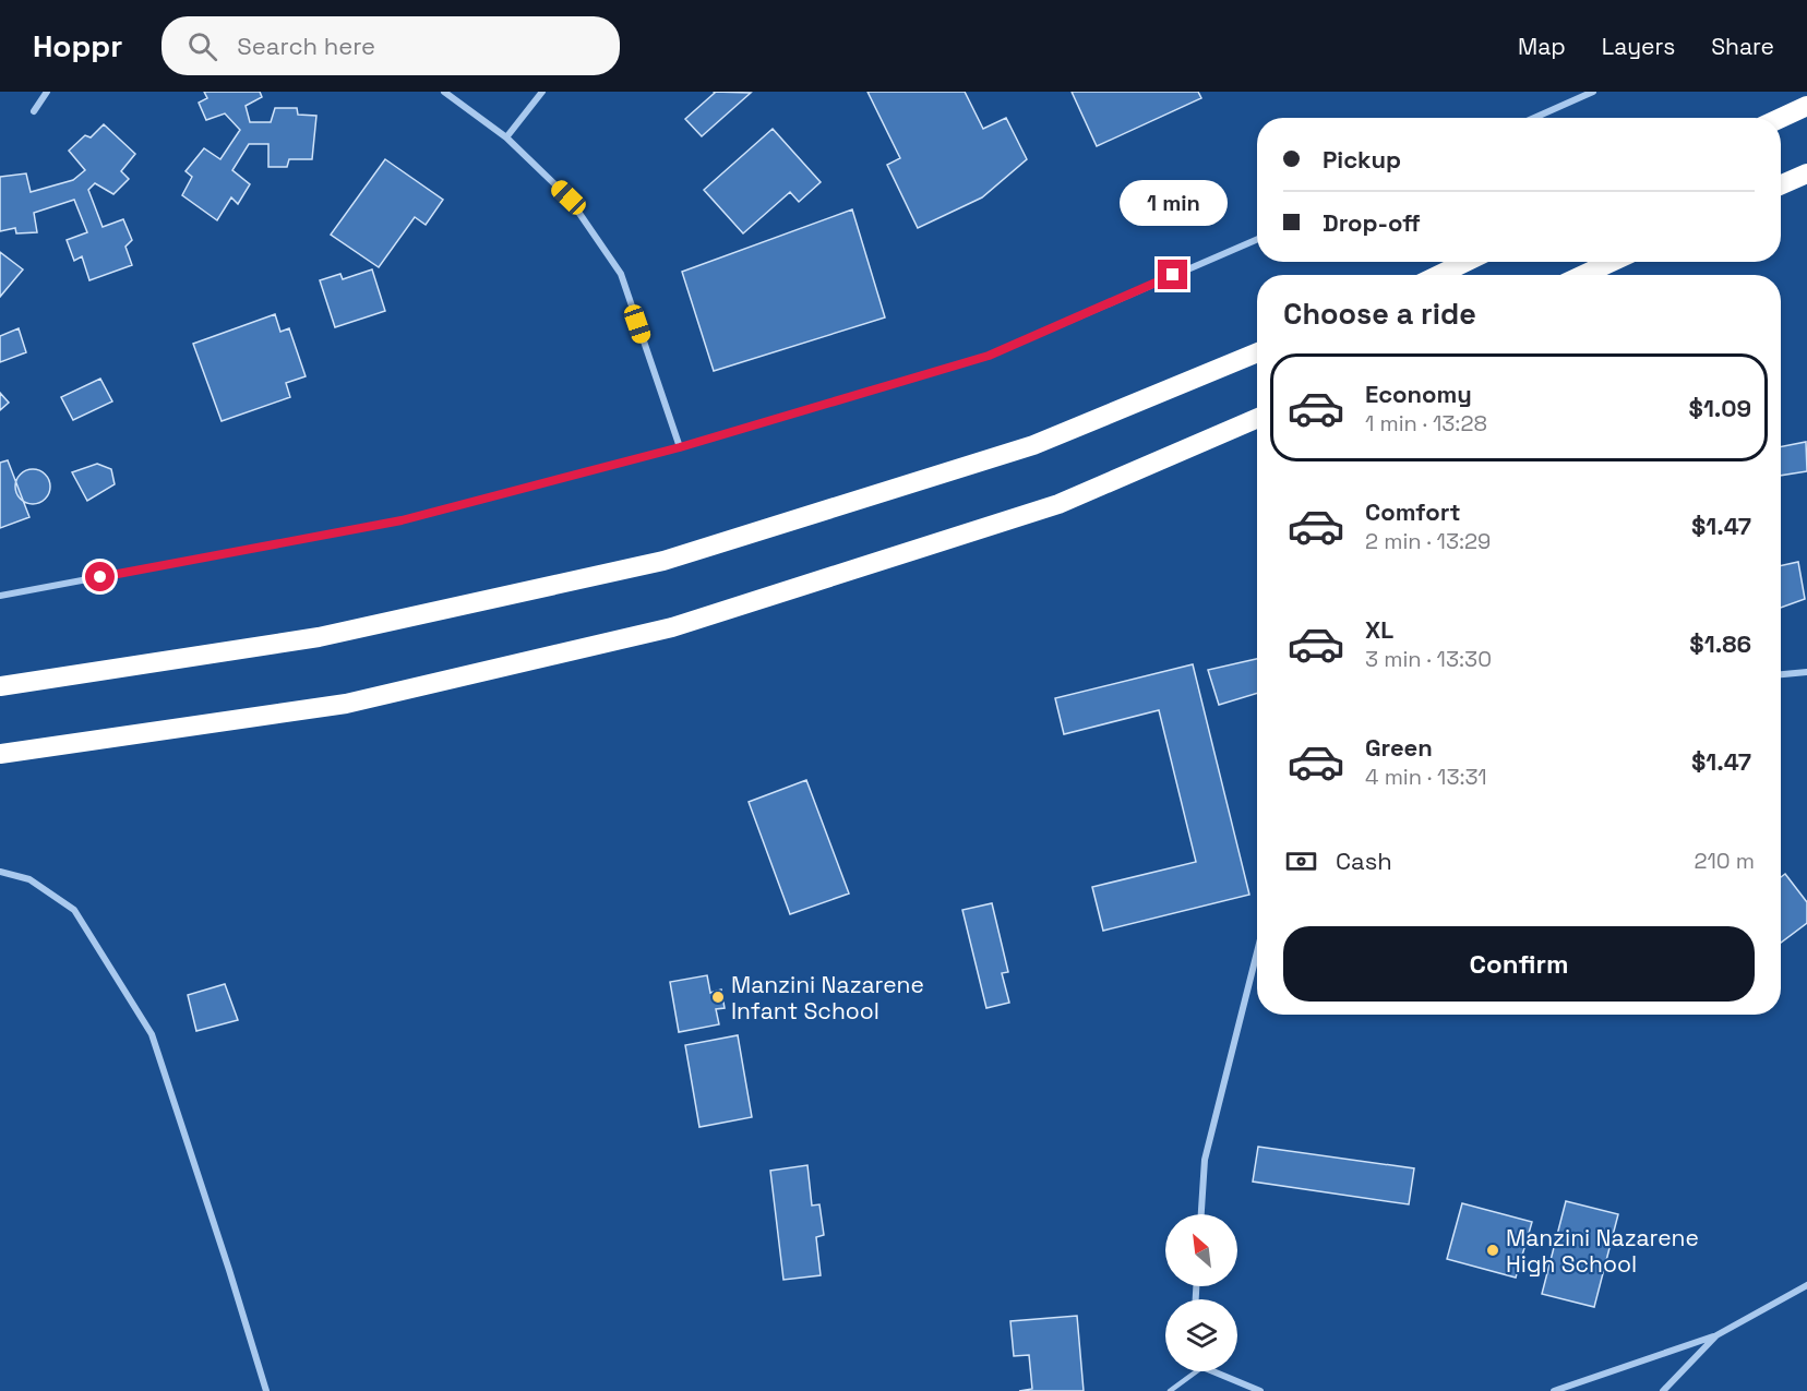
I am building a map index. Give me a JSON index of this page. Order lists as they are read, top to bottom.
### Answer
{
  "places": ["Manzini Nazarene Infant School", "Manzini Nazarene High School"],
  "north": "top left",
  "page": {
    "header": "Hoppr",
    "search": "Search here",
    "nav": ["Map", "Layers", "Share"],
    "banner": ["Pickup", "Drop-off"],
    "bubble": "1 min",
    "heading": "Choose a ride",
    "list": [
      {
        "name": "Economy",
        "note": "1 min · 13:28",
        "value": "$1.09"
      },
      {
        "name": "Comfort",
        "note": "2 min · 13:29",
        "value": "$1.47"
      },
      {
        "name": "XL",
        "note": "3 min · 13:30",
        "value": "$1.86"
      },
      {
        "name": "Green",
        "note": "4 min · 13:31",
        "value": "$1.47"
      }
    ],
    "pay": ["Cash", "210 m"],
    "buttons": "Confirm"
  }
}
